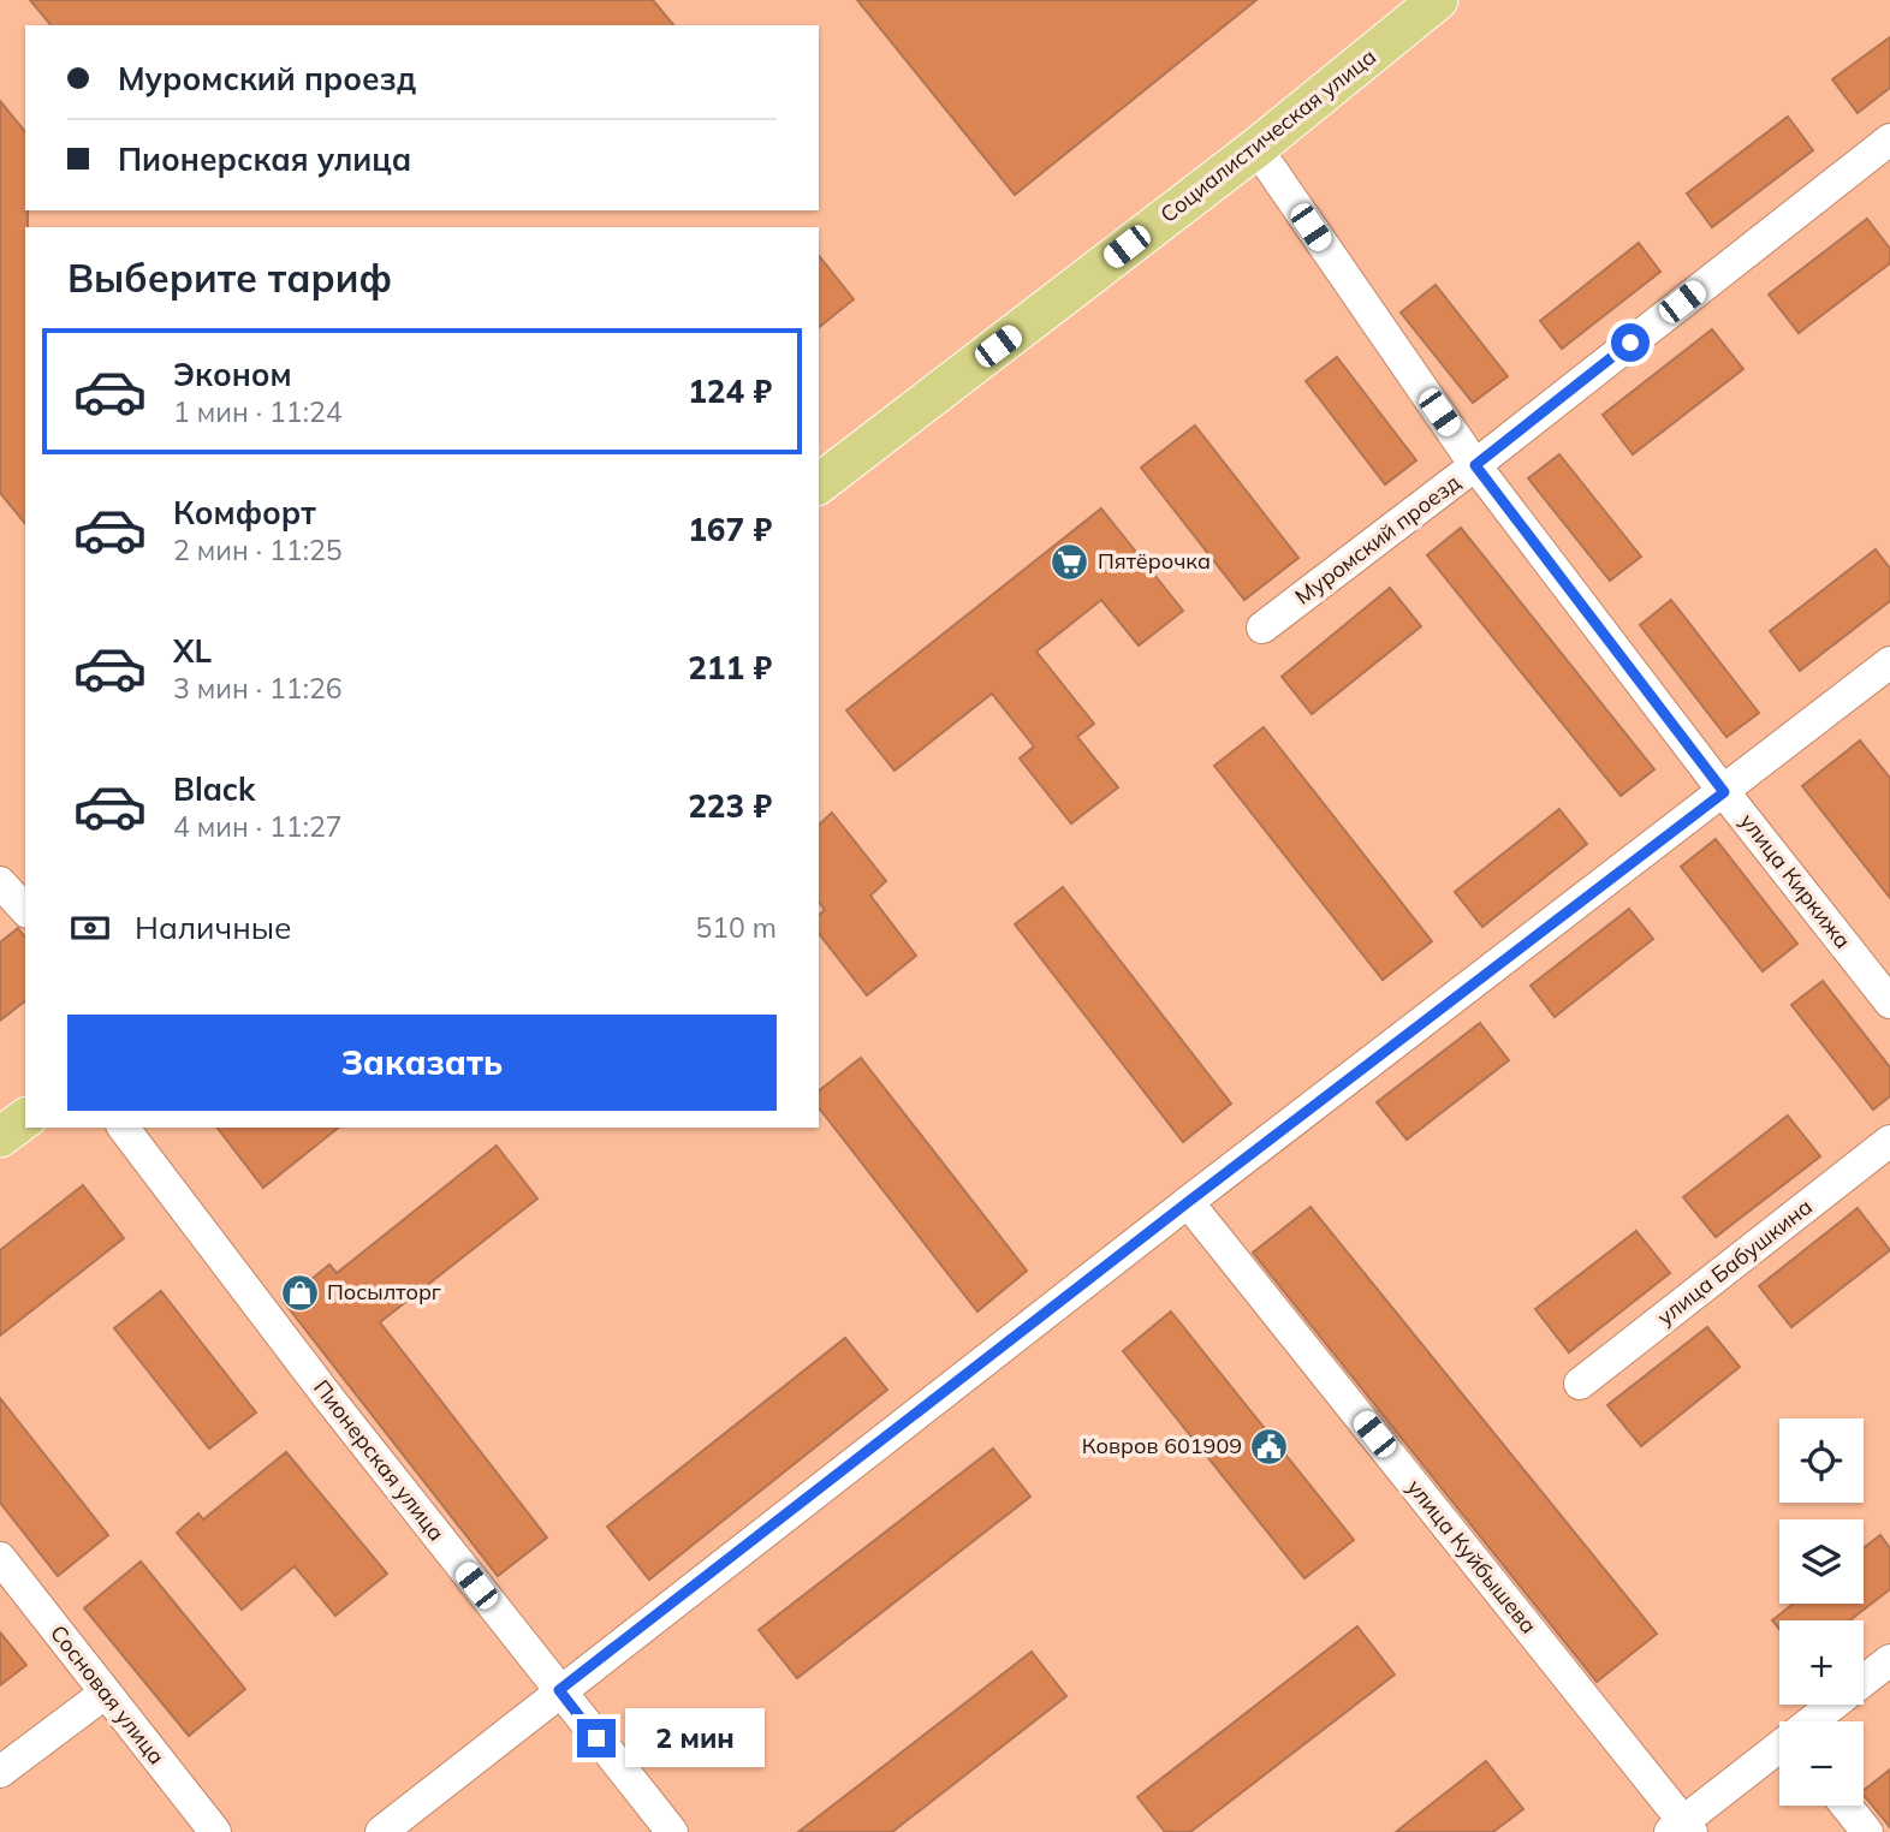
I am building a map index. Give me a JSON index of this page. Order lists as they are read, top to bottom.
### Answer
{
  "streets": {
    "main road": ["Социалистическая улица"],
    "street": [
      "Муромский проезд",
      "улица Киркижа",
      "улица Бабушкина",
      "Пионерская улица",
      "улица Куйбышева",
      "Сосновая улица"
    ]
  },
  "crossings": [
    ["Социалистическая улица", "улица Киркижа"],
    ["Муромский проезд", "улица Киркижа"]
  ],
  "places": {
    "supermarket": ["Пятёрочка"],
    "shop": ["Посылторг"],
    "public building": ["Ковров 601909"]
  },
  "page": {
    "banner": ["Муромский проезд", "Пионерская улица"],
    "heading": "Выберите тариф",
    "list": [
      {
        "name": "Эконом",
        "note": "1 мин · 11:24",
        "value": "124 ₽"
      },
      {
        "name": "Комфорт",
        "note": "2 мин · 11:25",
        "value": "167 ₽"
      },
      {
        "name": "XL",
        "note": "3 мин · 11:26",
        "value": "211 ₽"
      },
      {
        "name": "Black",
        "note": "4 мин · 11:27",
        "value": "223 ₽"
      }
    ],
    "pay": ["Наличные", "510 m"],
    "buttons": "Заказать",
    "map_buttons": ["+", "−"],
    "bubble": "2 мин"
  }
}
